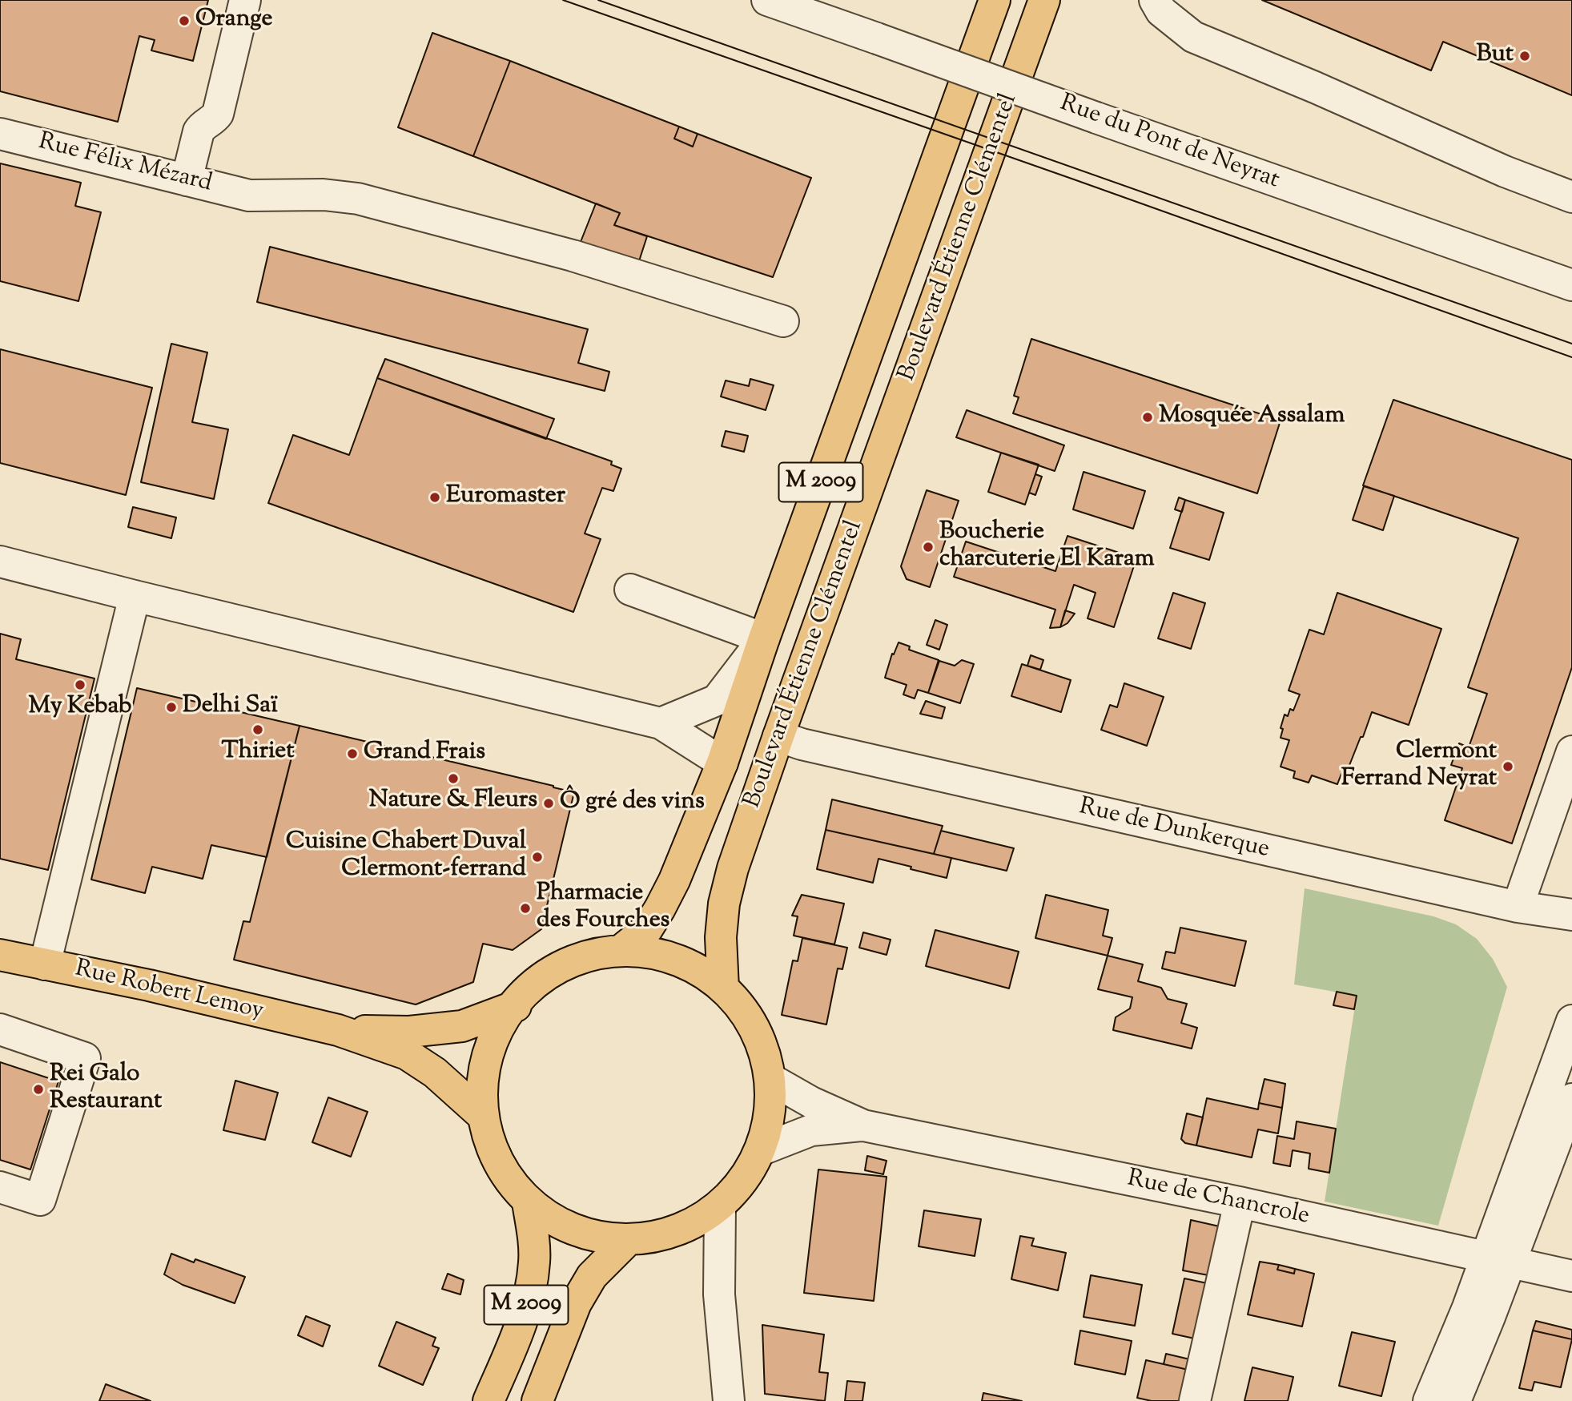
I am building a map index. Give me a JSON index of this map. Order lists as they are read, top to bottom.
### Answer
{
  "streets": {
    "main road": ["Boulevard Étienne Clémentel", "M 2009", "Rue Robert Lemoy"],
    "street": [
      "Rue du Pont de Neyrat",
      "Rue Félix Mézard",
      "Rue de Dunkerque",
      "Rue de Chancrole"
    ]
  },
  "crossings": [
    ["Boulevard Étienne Clémentel", "Rue de Dunkerque"]
  ],
  "places": [
    "Orange",
    "But",
    "Mosquée Assalam",
    "Euromaster",
    "Boucherie charcuterie El Karam",
    "My Kebab",
    "Delhi Saï",
    "Thiriet",
    "Grand Frais",
    "Clermont Ferrand Neyrat",
    "Nature & Fleurs",
    "Ô gré des vins",
    "Cuisine Chabert Duval Clermont-ferrand",
    "Pharmacie des Fourches",
    "Rei Galo Restaurant"
  ]
}
